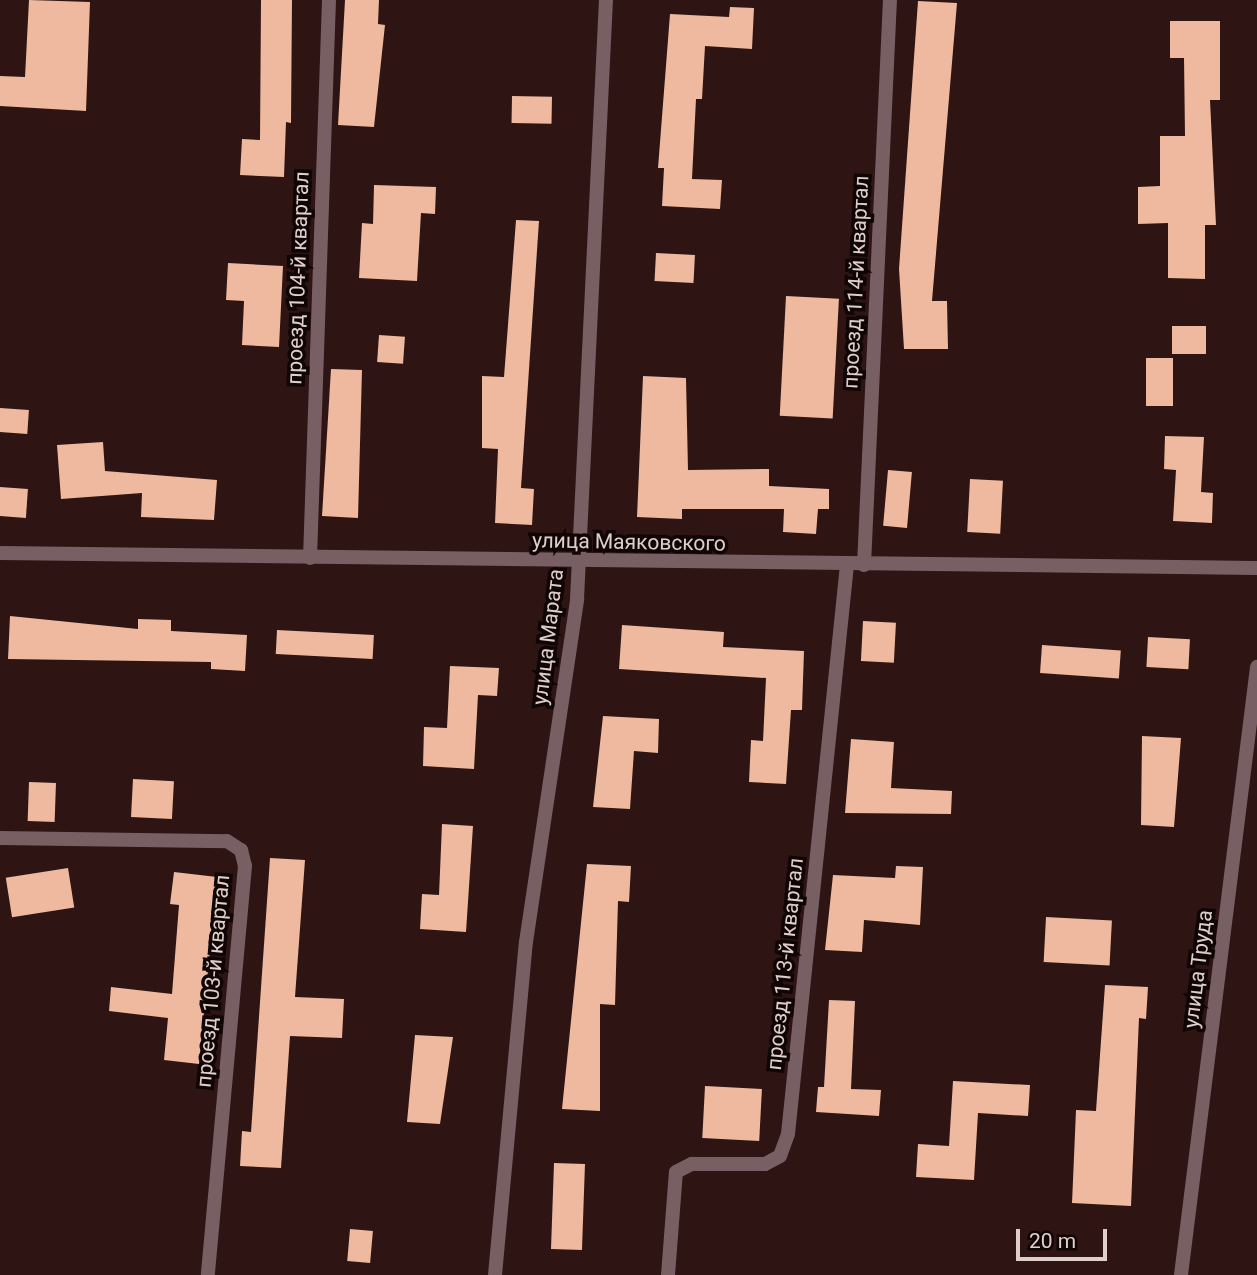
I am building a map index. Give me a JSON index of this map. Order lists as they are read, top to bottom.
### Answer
{
  "streets": {
    "street": [
      "проезд 104-й квартал",
      "проезд 114-й квартал",
      "улица Маяковского",
      "улица Марата",
      "проезд 113-й квартал",
      "улица Труда",
      "проезд 103-й квартал"
    ]
  },
  "crossings": [
    ["проезд 104-й квартал", "улица Маяковского"],
    ["проезд 114-й квартал", "улица Маяковского"],
    ["улица Маяковского", "улица Марата"],
    ["улица Маяковского", "проезд 113-й квартал"]
  ],
  "scale_bar": "20 m"
}
